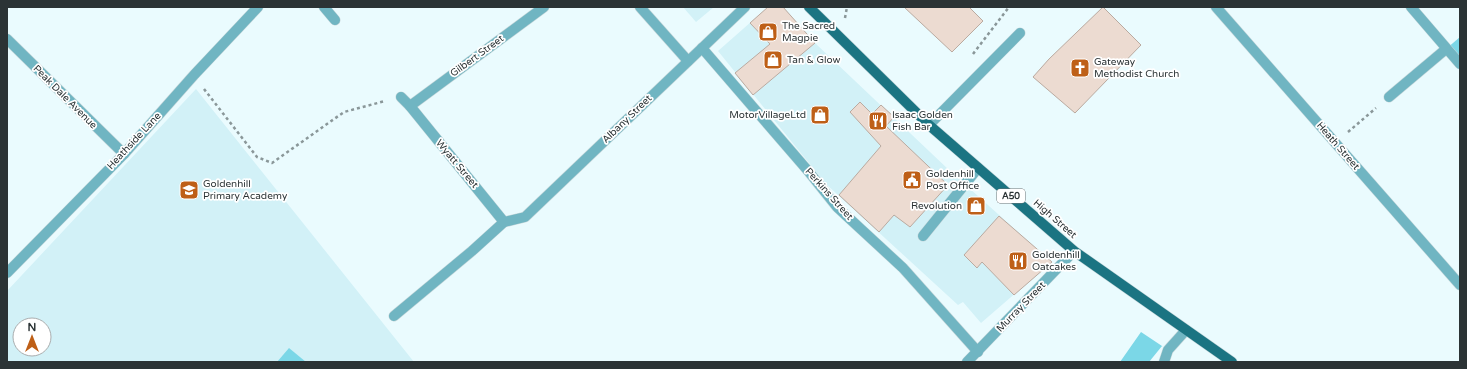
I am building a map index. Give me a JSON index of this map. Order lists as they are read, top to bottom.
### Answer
{
  "streets": {
    "main road": ["A50", "High Street"],
    "street": [
      "Gilbert Street",
      "Peak Dale Avenue",
      "Albany Street",
      "Heathside Lane",
      "Heath Street",
      "Wyatt Street",
      "Perkins Street",
      "Murray Street"
    ]
  },
  "crossings": [
    ["Gilbert Street", "Wyatt Street"],
    ["Peak Dale Avenue", "Heathside Lane"],
    ["Albany Street", "Wyatt Street"],
    ["Albany Street", "Perkins Street"],
    ["Perkins Street", "Murray Street"],
    ["High Street", "Murray Street"]
  ],
  "places": {
    "shop": [
      "The Sacred Magpie",
      "Tan & Glow",
      "MotorVillageLtd",
      "Revolution"
    ],
    "church": ["Gateway Methodist Church"],
    "restaurant": ["Isaac Golden Fish Bar", "Goldenhill Oatcakes"],
    "public building": ["Goldenhill Post Office"],
    "school or university": ["Goldenhill Primary Academy"]
  },
  "north": "top"
}
